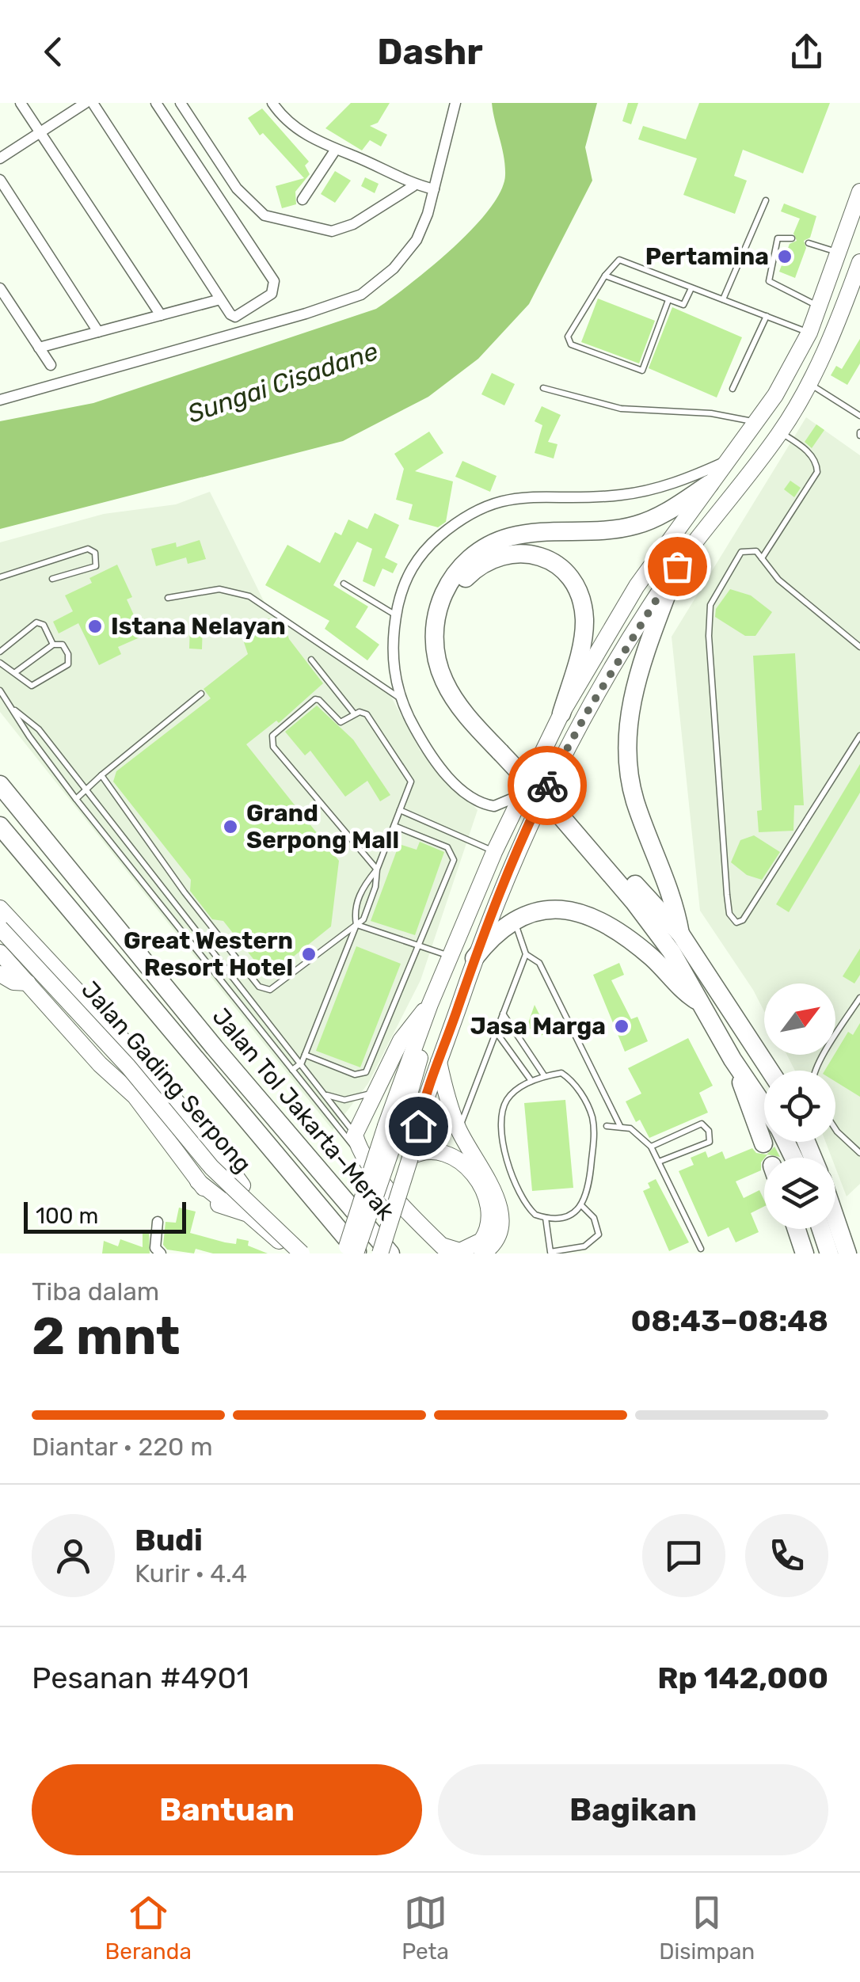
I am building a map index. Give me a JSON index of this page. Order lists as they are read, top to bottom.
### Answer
{
  "streets": {
    "highway": ["Jalan Tol Jakarta–Merak"],
    "main road": ["Jalan Gading Serpong"]
  },
  "water": ["Sungai Cisadane"],
  "places": [
    "Pertamina",
    "Istana Nelayan",
    "Grand Serpong Mall",
    "Great Western Resort Hotel",
    "Jasa Marga"
  ],
  "scale_bar": "100 m",
  "north": "top right",
  "page": {
    "header": "Dashr",
    "scale": "100 m",
    "heading": ["2 mnt", "Tiba dalam", "08:43–08:48"],
    "panel": [
      "Budi",
      "Kurir · 4.4",
      "Pesanan #4901",
      "Rp 142,000"
    ],
    "bar": "Diantar · 220 m",
    "buttons": ["Bantuan", "Bagikan"],
    "tabs": ["Beranda", "Peta", "Disimpan"]
  }
}
